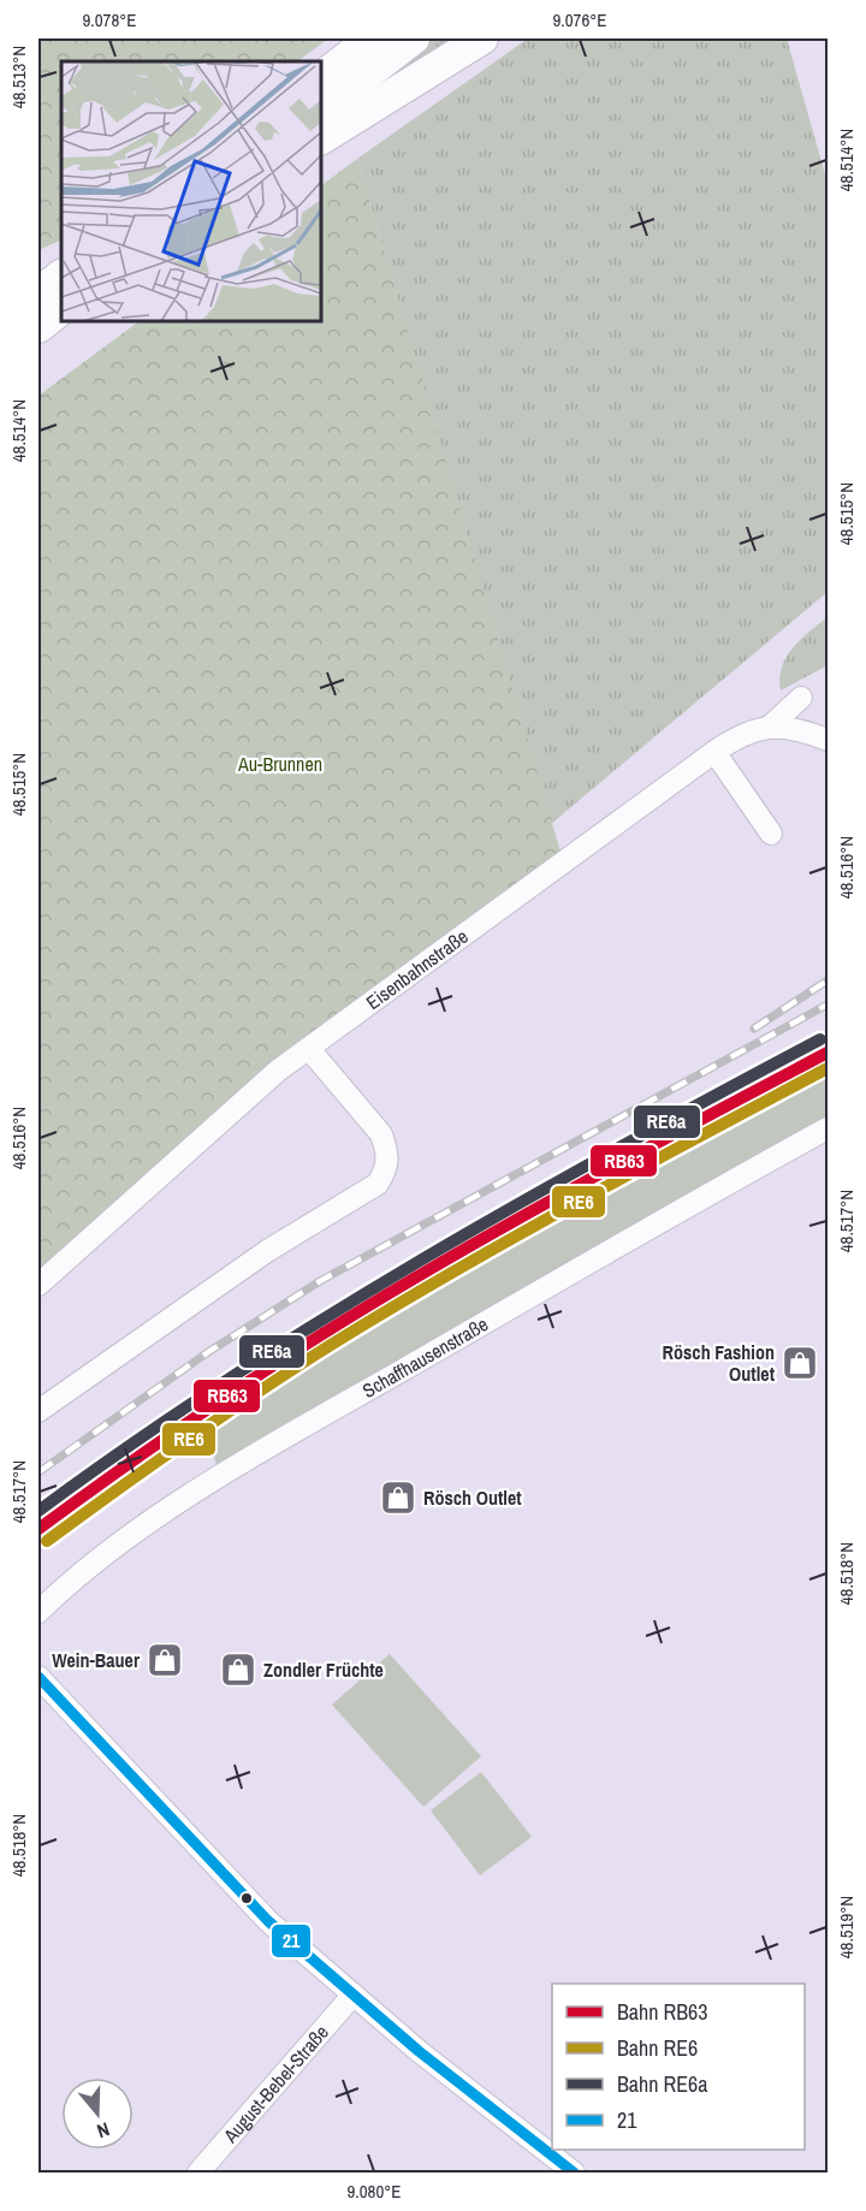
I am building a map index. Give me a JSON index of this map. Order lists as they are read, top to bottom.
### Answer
{
  "streets": {
    "street": ["Eisenbahnstraße", "Schaffhausenstraße", "August-Bebel-Straße"]
  },
  "parks": ["Au-Brunnen"],
  "places": {
    "shop": [
      "Rösch Fashion Outlet",
      "Rösch Outlet",
      "Wein-Bauer",
      "Zondler Früchte"
    ]
  },
  "lines": [
    "rail line RE6a",
    "rail line RB63",
    "rail line RE6",
    "transit line 21"
  ],
  "legend": [
    "Bahn RB63",
    "Bahn RE6",
    "Bahn RE6a",
    "21"
  ],
  "north": "bottom",
  "coordinates": [
    "9.078°E",
    "9.076°E",
    "48.513°N",
    "48.514°N",
    "48.515°N",
    "48.516°N",
    "48.517°N",
    "48.518°N",
    "48.519°N",
    "9.080°E"
  ]
}
